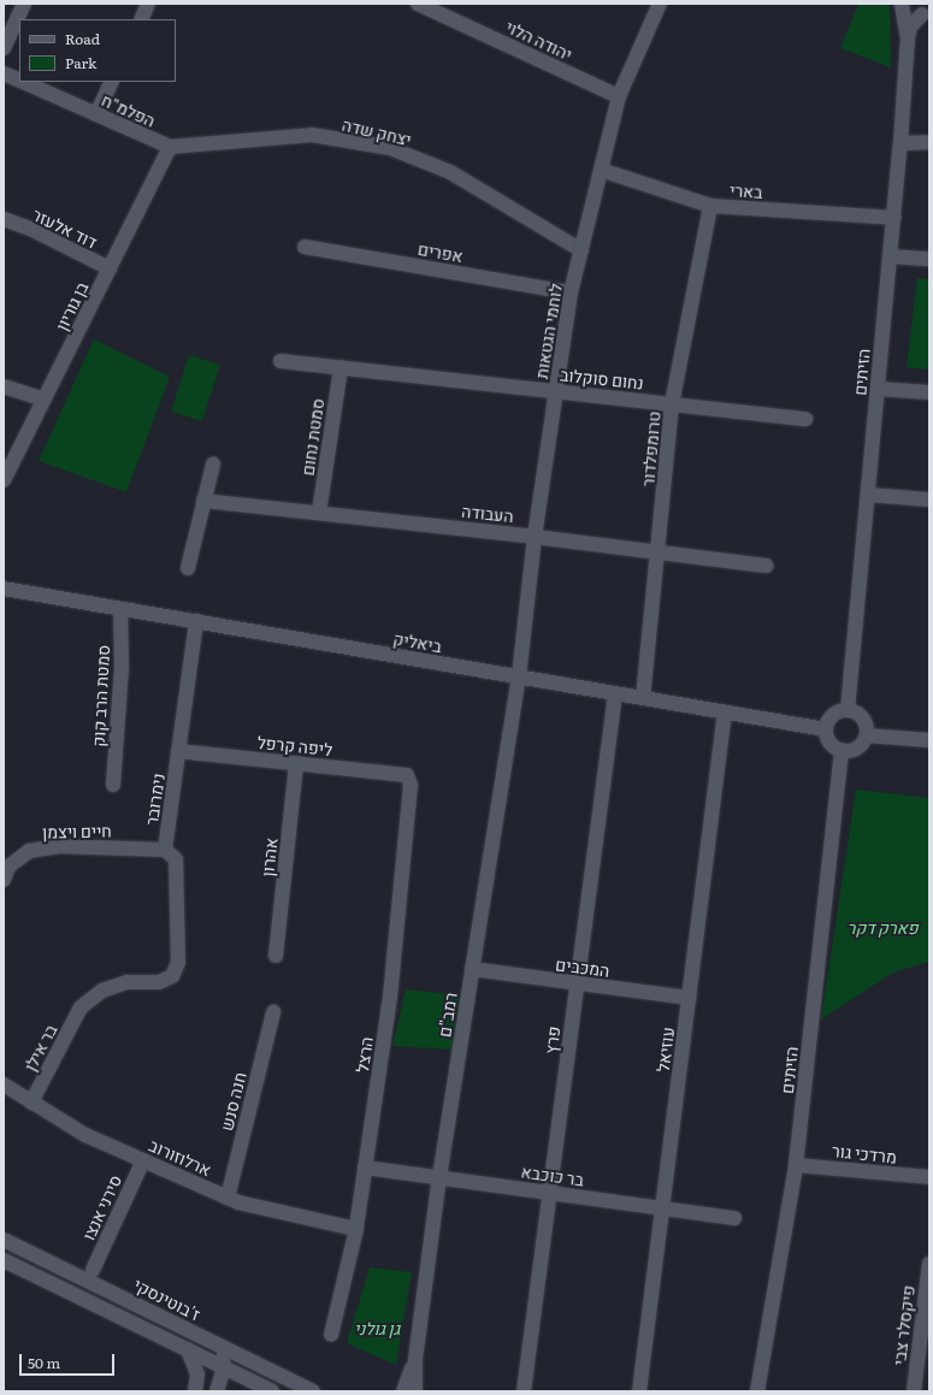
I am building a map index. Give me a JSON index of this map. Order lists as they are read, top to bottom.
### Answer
{
  "streets": {
    "street": [
      "יהודה הלוי",
      "הפלמ\"ח",
      "יצחק שדה",
      "בארי",
      "דוד אלעזר",
      "אפרים",
      "בן גוריון",
      "לוחמי הגטאות",
      "הזיתים",
      "נחום סוקלוב",
      "סמטת נחום",
      "טרומפלדור",
      "העבודה",
      "ביאליק",
      "סמטת הרב קוק",
      "ליפה קרפל",
      "נימרובר",
      "חיים ויצמן",
      "אהרון",
      "המכבים",
      "רמב\"ם",
      "פרץ",
      "בר אילן",
      "עוזיאל",
      "הרצל",
      "חנה סנש",
      "מרדכי גור",
      "ארלוזורוב",
      "בר כוכבא",
      "סירני אנצו",
      "ז'בוטינסקי",
      "פיקסלר צבי"
    ]
  },
  "crossings": [
    ["יהודה הלוי", "לוחמי הגטאות"],
    ["הפלמ\"ח", "יצחק שדה"],
    ["הפלמ\"ח", "בן גוריון"],
    ["יצחק שדה", "בן גוריון"],
    ["יצחק שדה", "לוחמי הגטאות"],
    ["בארי", "לוחמי הגטאות"],
    ["בארי", "הזיתים"],
    ["בארי", "טרומפלדור"],
    ["דוד אלעזר", "בן גוריון"],
    ["אפרים", "לוחמי הגטאות"],
    ["לוחמי הגטאות", "נחום סוקלוב"],
    ["לוחמי הגטאות", "העבודה"],
    ["לוחמי הגטאות", "ביאליק"],
    ["לוחמי הגטאות", "רמב\"ם"],
    ["הזיתים", "ביאליק"],
    ["הזיתים", "מרדכי גור"],
    ["נחום סוקלוב", "סמטת נחום"],
    ["נחום סוקלוב", "טרומפלדור"],
    ["סמטת נחום", "העבודה"],
    ["טרומפלדור", "העבודה"],
    ["טרומפלדור", "ביאליק"],
    ["ביאליק", "סמטת הרב קוק"],
    ["ביאליק", "נימרובר"],
    ["ביאליק", "רמב\"ם"],
    ["ביאליק", "פרץ"],
    ["ביאליק", "עוזיאל"],
    ["ליפה קרפל", "נימרובר"],
    ["ליפה קרפל", "אהרון"],
    ["ליפה קרפל", "הרצל"],
    ["נימרובר", "חיים ויצמן"],
    ["נימרובר", "בר אילן"],
    ["המכבים", "רמב\"ם"],
    ["המכבים", "פרץ"],
    ["המכבים", "עוזיאל"],
    ["רמב\"ם", "בר כוכבא"],
    ["פרץ", "בר כוכבא"],
    ["בר אילן", "ארלוזורוב"],
    ["עוזיאל", "בר כוכבא"],
    ["הרצל", "ארלוזורוב"],
    ["הרצל", "בר כוכבא"],
    ["חנה סנש", "ארלוזורוב"],
    ["ארלוזורוב", "סירני אנצו"]
  ],
  "parks": ["פארק דקר", "גן גולני"],
  "legend": ["Road", "Park"],
  "scale_bar": "50 m"
}
